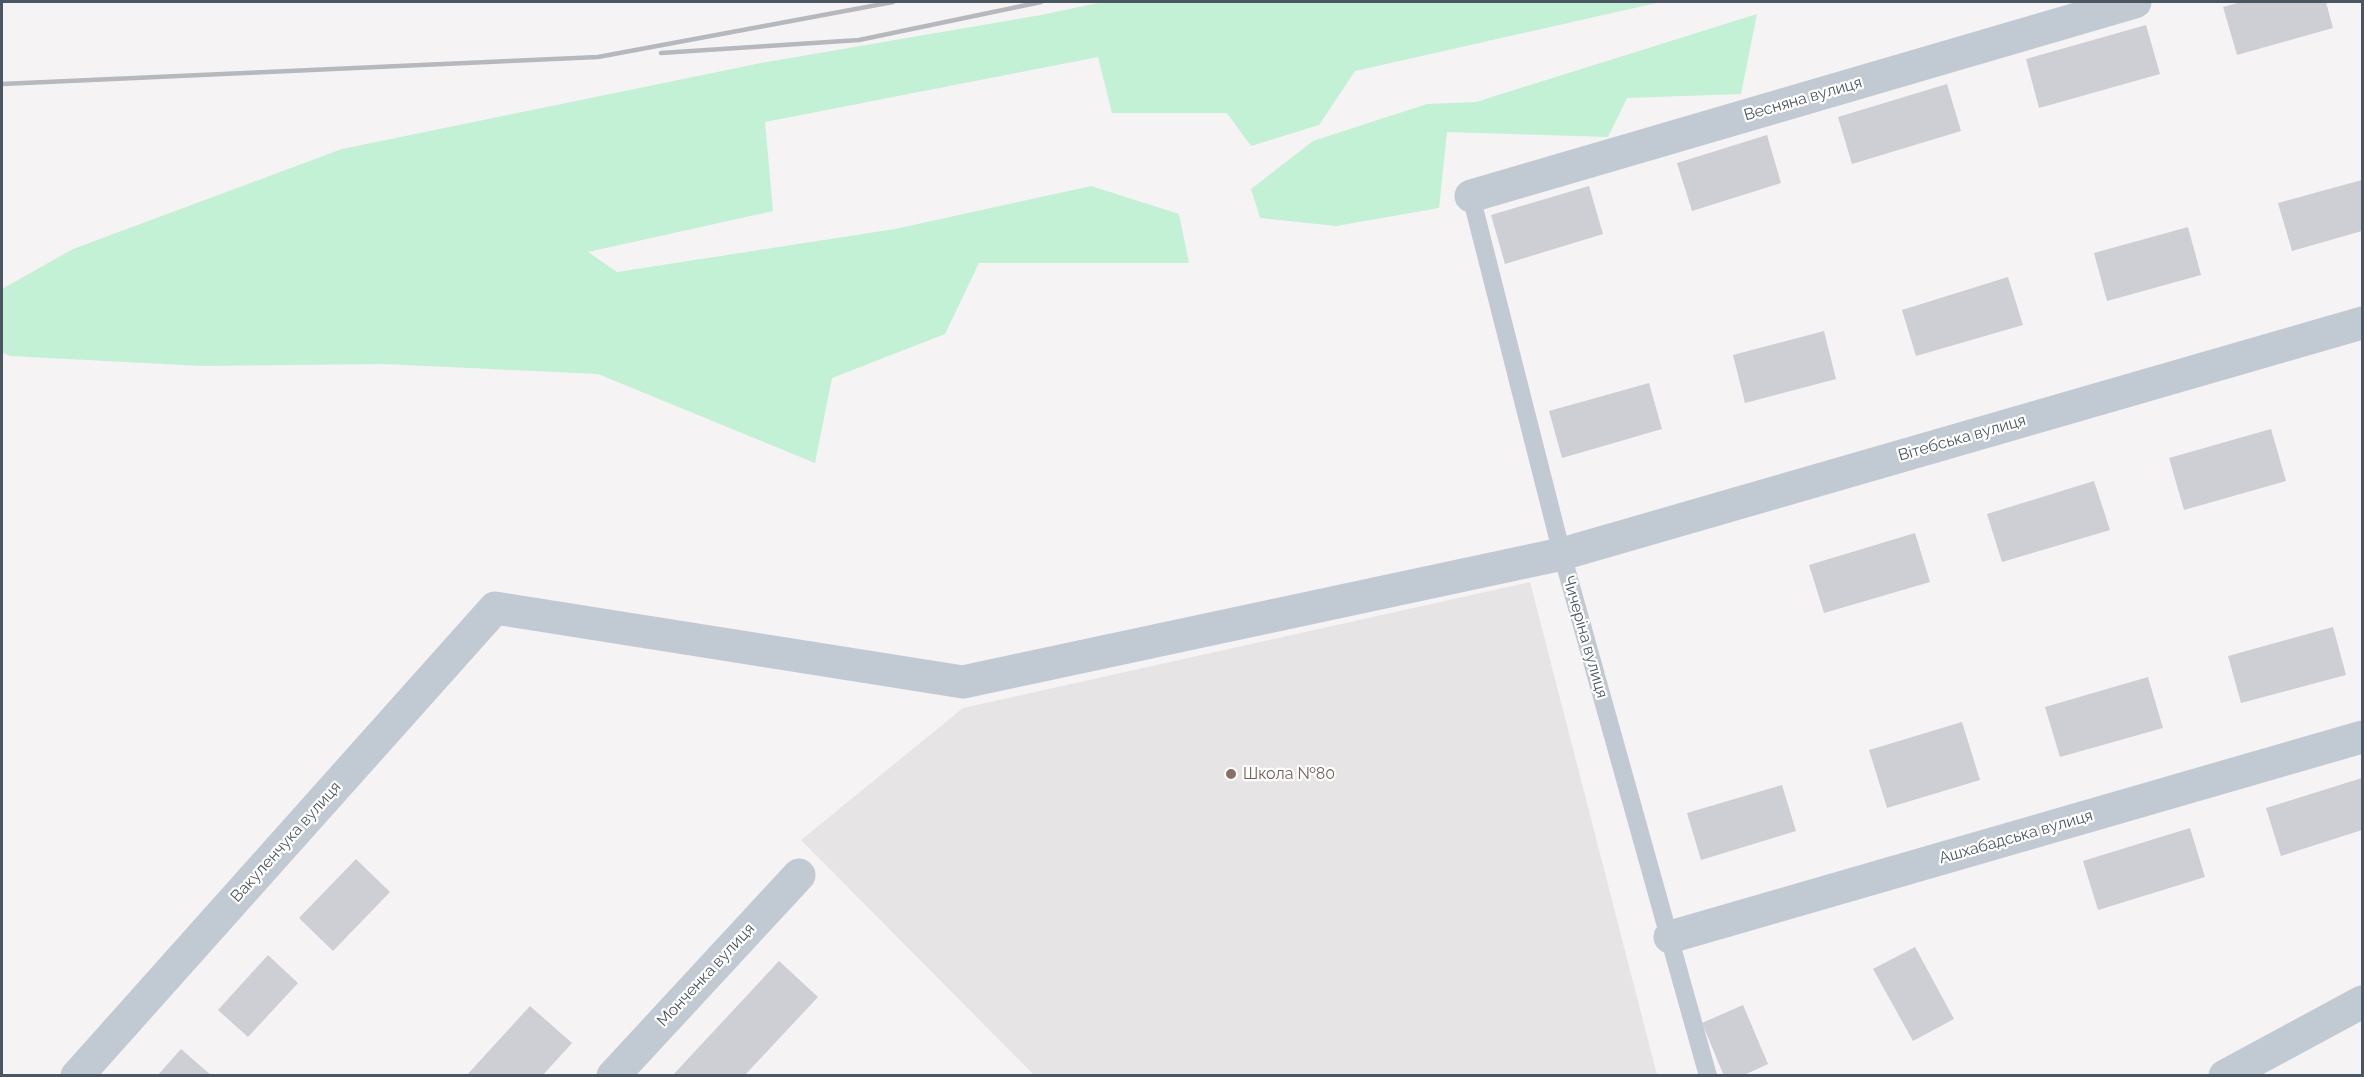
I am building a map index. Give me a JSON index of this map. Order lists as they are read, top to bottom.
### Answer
{
  "streets": {
    "street": [
      "Весняна вулиця",
      "Вітебська вулиця",
      "Ашхабадська вулиця",
      "Вакуленчука вулиця",
      "Монченка вулиця"
    ],
    "lane": ["Чичеріна вулиця"]
  },
  "crossings": [
    ["Весняна вулиця", "Чичеріна вулиця"],
    ["Вітебська вулиця", "Чичеріна вулиця"],
    ["Вітебська вулиця", "Вакуленчука вулиця"],
    ["Чичеріна вулиця", "Ашхабадська вулиця"]
  ],
  "places": ["Школа №80"]
}
